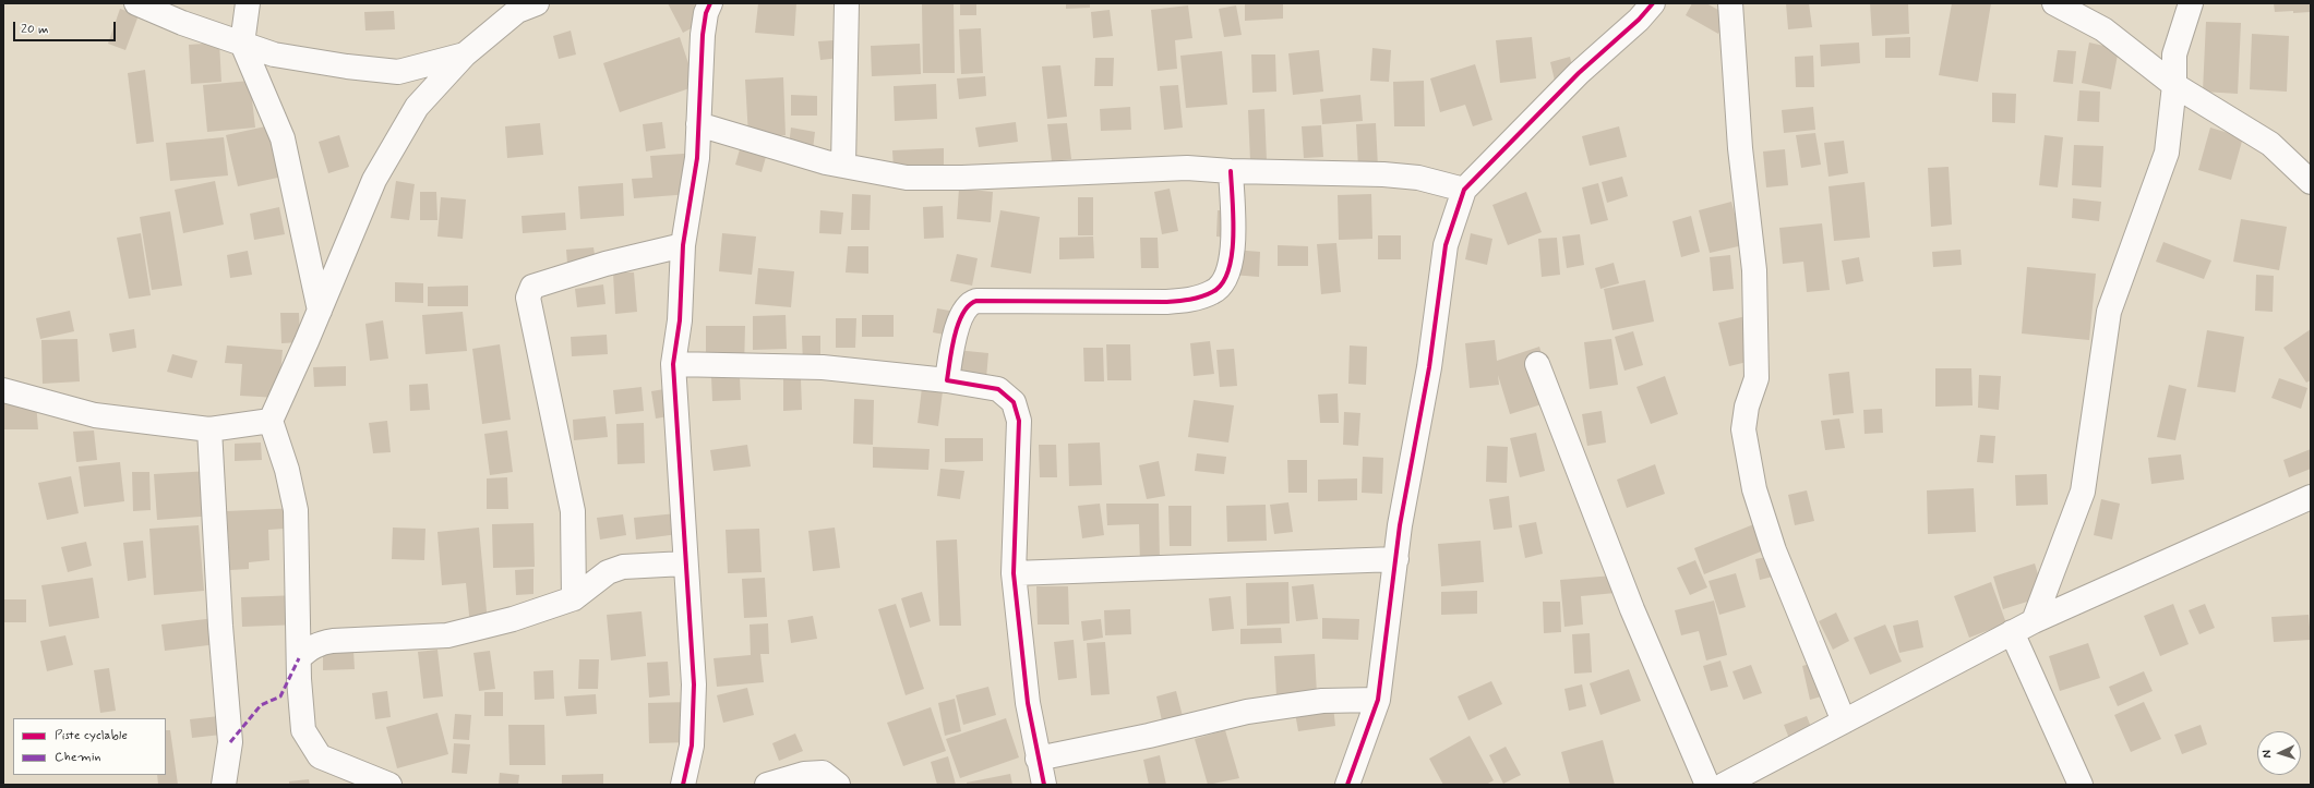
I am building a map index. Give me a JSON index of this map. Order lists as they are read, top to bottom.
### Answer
{
  "legend": ["Piste cyclable", "Chemin"],
  "scale_bar": "20 m",
  "north": "left"
}
